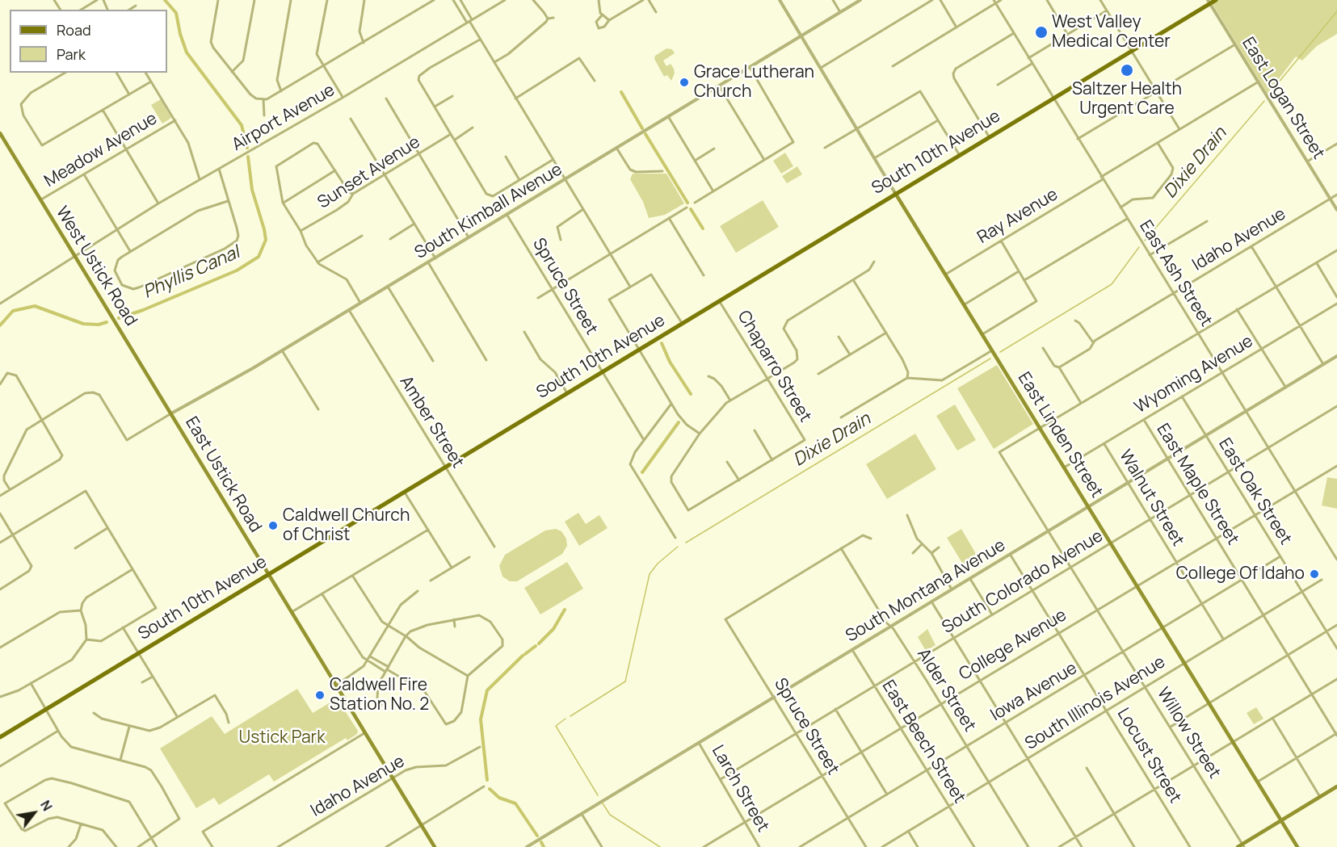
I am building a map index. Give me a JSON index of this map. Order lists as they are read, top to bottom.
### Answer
{
  "streets": {
    "main road": [
      "South 10th Avenue",
      "West Ustick Road",
      "East Linden Street",
      "East Ustick Road"
    ],
    "street": [
      "East Logan Street",
      "Airport Avenue",
      "Meadow Avenue",
      "Sunset Avenue",
      "South Kimball Avenue",
      "Ray Avenue",
      "Idaho Avenue",
      "East Ash Street",
      "Spruce Street",
      "Chaparro Street",
      "Wyoming Avenue",
      "Amber Street",
      "East Maple Street",
      "East Oak Street",
      "Walnut Street",
      "South Colorado Avenue",
      "South Montana Avenue",
      "College Avenue",
      "Alder Street",
      "Iowa Avenue",
      "South Illinois Avenue",
      "Willow Street",
      "East Beech Street",
      "Locust Street",
      "Larch Street"
    ]
  },
  "crossings": [
    ["East Logan Street", "South 10th Avenue"],
    ["East Logan Street", "Ray Avenue"],
    ["East Logan Street", "Idaho Avenue"],
    ["Airport Avenue", "West Ustick Road"],
    ["Meadow Avenue", "West Ustick Road"],
    ["South 10th Avenue", "East Ash Street"],
    ["South 10th Avenue", "Spruce Street"],
    ["South 10th Avenue", "Chaparro Street"],
    ["South 10th Avenue", "Amber Street"],
    ["South 10th Avenue", "East Linden Street"],
    ["South 10th Avenue", "East Ustick Road"],
    ["South Kimball Avenue", "West Ustick Road"],
    ["South Kimball Avenue", "Spruce Street"],
    ["South Kimball Avenue", "Amber Street"],
    ["South Kimball Avenue", "East Linden Street"],
    ["South Kimball Avenue", "East Ustick Road"],
    ["Ray Avenue", "East Ash Street"],
    ["Ray Avenue", "East Linden Street"],
    ["Idaho Avenue", "East Ash Street"],
    ["Idaho Avenue", "East Ustick Road"],
    ["West Ustick Road", "East Ustick Road"],
    ["East Ash Street", "Wyoming Avenue"],
    ["East Ash Street", "South Colorado Avenue"],
    ["East Ash Street", "South Montana Avenue"],
    ["East Ash Street", "College Avenue"],
    ["Spruce Street", "South Colorado Avenue"],
    ["Spruce Street", "South Montana Avenue"],
    ["Spruce Street", "College Avenue"],
    ["Spruce Street", "Alder Street"],
    ["Spruce Street", "Iowa Avenue"],
    ["Wyoming Avenue", "East Linden Street"],
    ["Wyoming Avenue", "East Maple Street"],
    ["Wyoming Avenue", "East Oak Street"],
    ["Wyoming Avenue", "Walnut Street"],
    ["East Linden Street", "South Colorado Avenue"],
    ["East Linden Street", "South Montana Avenue"],
    ["East Linden Street", "College Avenue"],
    ["East Linden Street", "Iowa Avenue"],
    ["East Linden Street", "South Illinois Avenue"],
    ["East Linden Street", "Willow Street"],
    ["East Maple Street", "South Colorado Avenue"],
    ["East Maple Street", "South Montana Avenue"],
    ["East Maple Street", "College Avenue"],
    ["East Maple Street", "Iowa Avenue"],
    ["East Maple Street", "South Illinois Avenue"],
    ["East Oak Street", "South Colorado Avenue"],
    ["East Oak Street", "South Montana Avenue"],
    ["East Oak Street", "College Avenue"],
    ["East Oak Street", "Iowa Avenue"],
    ["East Oak Street", "South Illinois Avenue"],
    ["Walnut Street", "South Colorado Avenue"],
    ["Walnut Street", "South Montana Avenue"],
    ["Walnut Street", "College Avenue"],
    ["Walnut Street", "Iowa Avenue"],
    ["Walnut Street", "South Illinois Avenue"],
    ["South Colorado Avenue", "Alder Street"],
    ["South Colorado Avenue", "Willow Street"],
    ["South Colorado Avenue", "East Beech Street"],
    ["South Colorado Avenue", "Locust Street"],
    ["South Colorado Avenue", "Larch Street"],
    ["South Montana Avenue", "Alder Street"],
    ["South Montana Avenue", "Willow Street"],
    ["South Montana Avenue", "East Beech Street"],
    ["South Montana Avenue", "Locust Street"],
    ["South Montana Avenue", "Larch Street"],
    ["College Avenue", "Alder Street"],
    ["College Avenue", "Willow Street"],
    ["College Avenue", "East Beech Street"],
    ["College Avenue", "Locust Street"],
    ["College Avenue", "Larch Street"],
    ["Alder Street", "Iowa Avenue"],
    ["Alder Street", "South Illinois Avenue"],
    ["Iowa Avenue", "Willow Street"],
    ["Iowa Avenue", "East Beech Street"],
    ["Iowa Avenue", "Locust Street"],
    ["South Illinois Avenue", "Willow Street"],
    ["South Illinois Avenue", "East Beech Street"],
    ["South Illinois Avenue", "Locust Street"]
  ],
  "water": ["Dixie Drain", "Phyllis Canal"],
  "parks": ["Ustick Park"],
  "places": [
    "West Valley Medical Center",
    "Saltzer Health Urgent Care",
    "Grace Lutheran Church",
    "Caldwell Church of Christ",
    "College Of Idaho",
    "Caldwell Fire Station No. 2"
  ],
  "legend": ["Road", "Park"],
  "north": "top right"
}
